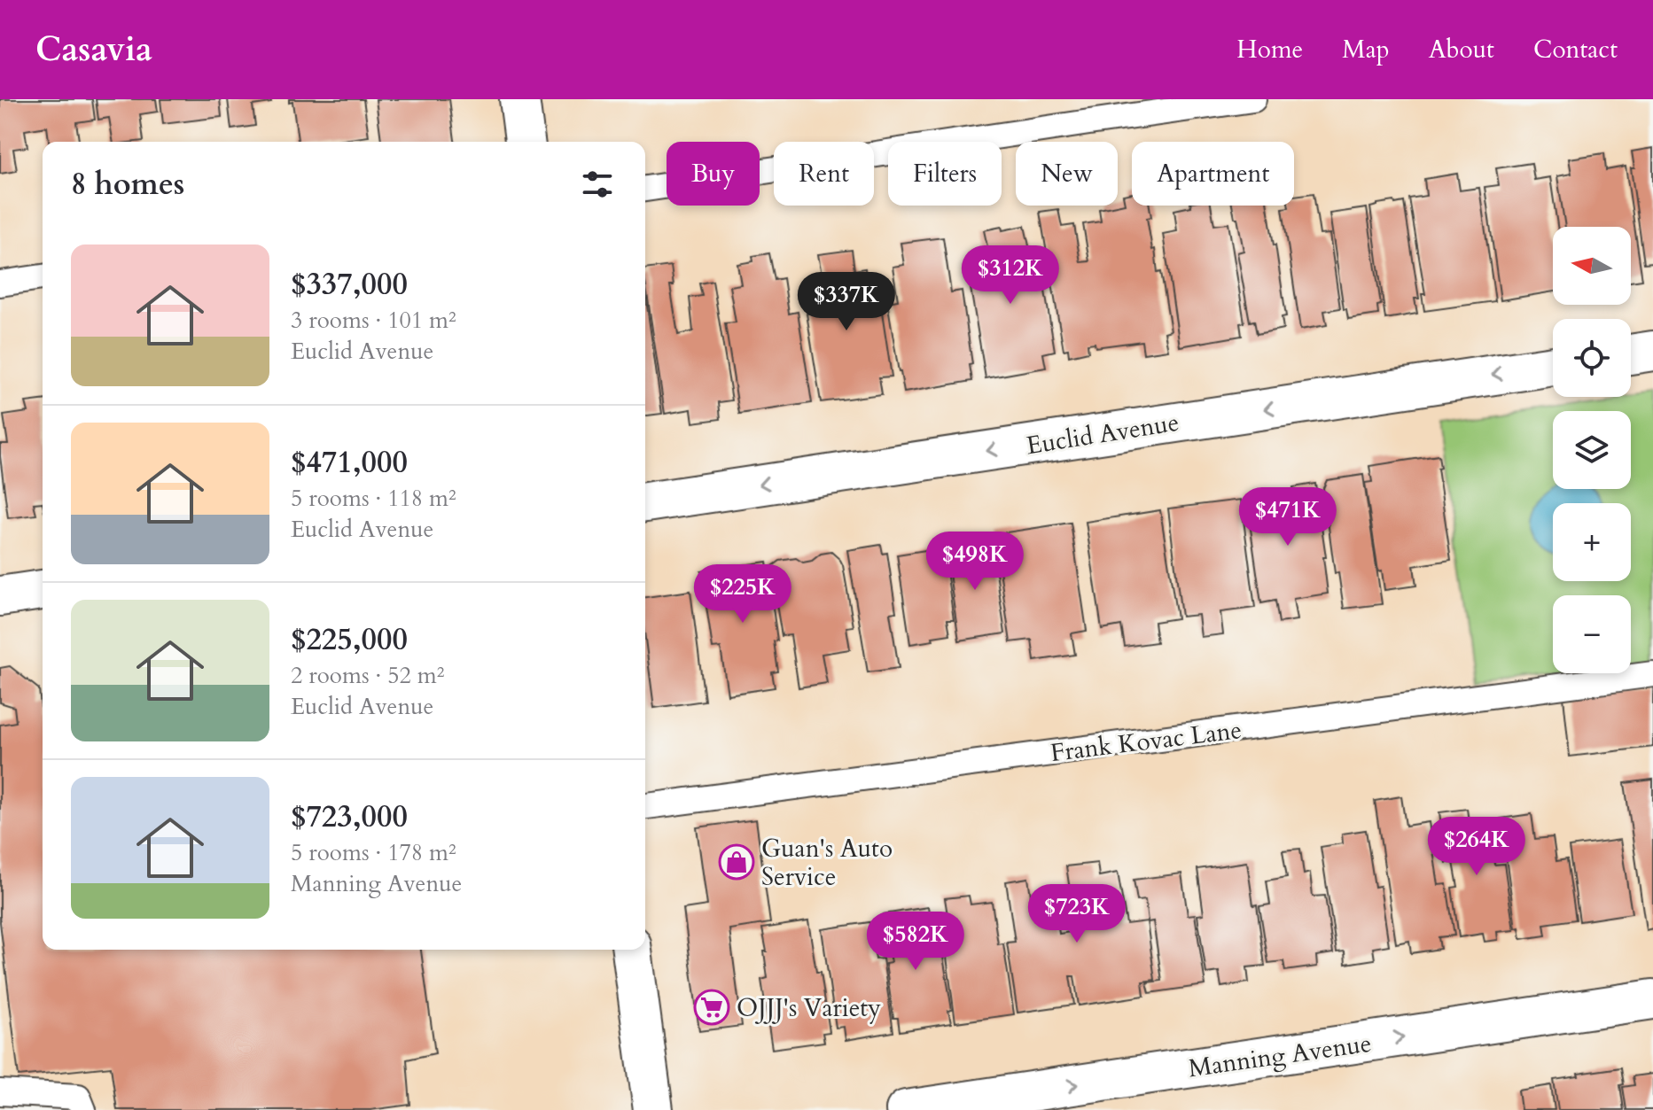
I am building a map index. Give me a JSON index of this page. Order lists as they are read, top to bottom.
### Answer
{
  "streets": {
    "street": ["Euclid Avenue", "Manning Avenue"],
    "lane": ["Frank Kovac Lane"]
  },
  "one_way": ["Euclid Avenue", "Manning Avenue"],
  "places": {
    "shop": ["Guan's Auto Service"],
    "supermarket": ["OJJJ's Variety"]
  },
  "north": "left",
  "page": {
    "header": "Casavia",
    "nav": [
      "Home",
      "Map",
      "About",
      "Contact"
    ],
    "chip": [
      "Buy",
      "Rent",
      "Filters",
      "New",
      "Apartment"
    ],
    "heading": "8 homes",
    "map_buttons": ["+", "−"],
    "list": [
      {
        "name": "$337,000",
        "note": "3 rooms · 101 m² · Euclid Avenue"
      },
      {
        "name": "$471,000",
        "note": "5 rooms · 118 m² · Euclid Avenue"
      },
      {
        "name": "$225,000",
        "note": "2 rooms · 52 m² · Euclid Avenue"
      },
      {
        "name": "$723,000",
        "note": "5 rooms · 178 m² · Manning Avenue"
      }
    ],
    "price": [
      "$312K",
      "$337K",
      "$471K",
      "$498K",
      "$225K",
      "$264K",
      "$723K",
      "$582K"
    ]
  }
}
